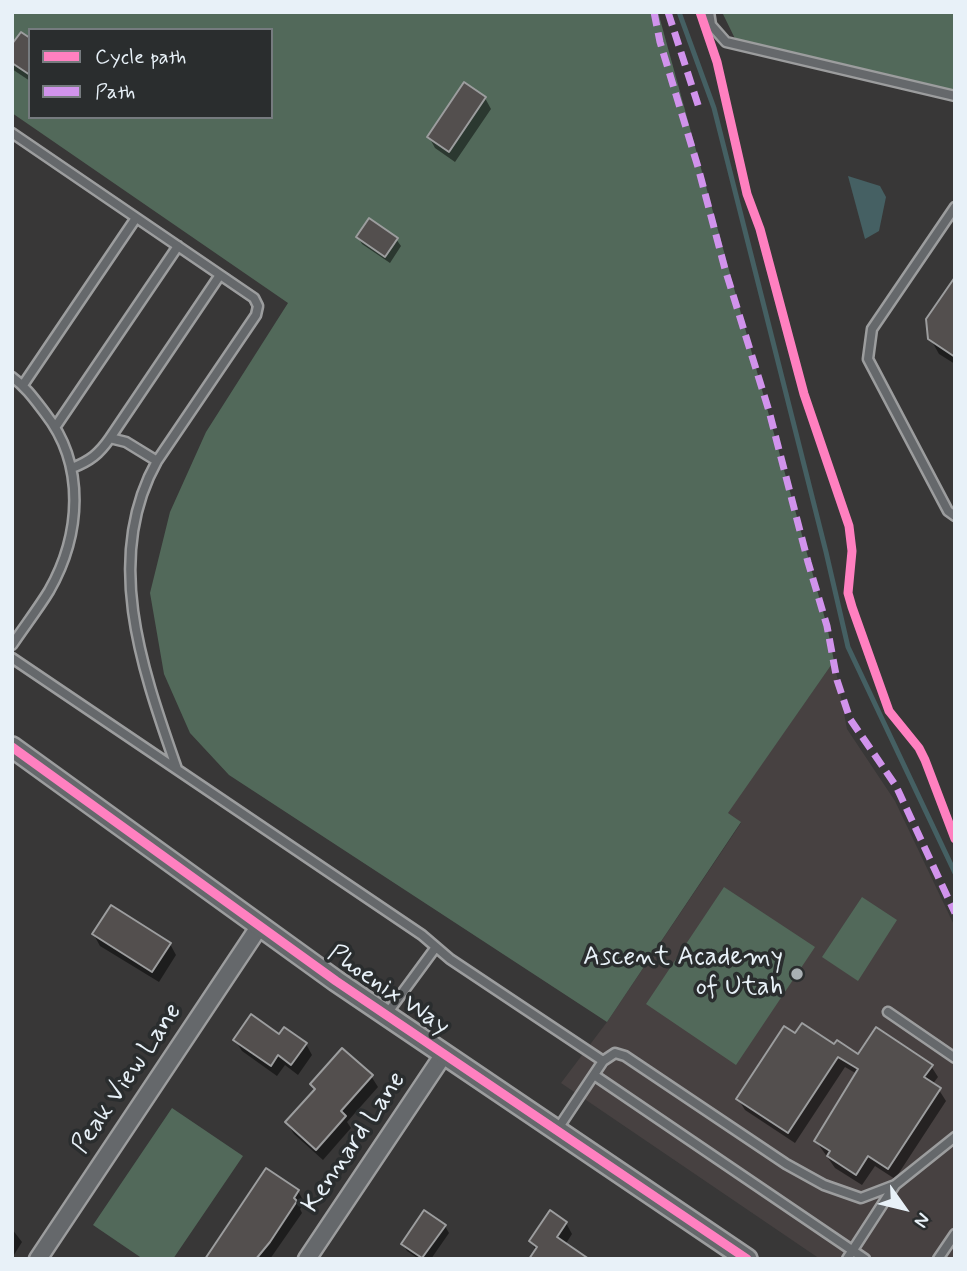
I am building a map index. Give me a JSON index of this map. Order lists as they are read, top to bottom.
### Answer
{
  "streets": {
    "street": ["Phoenix Way", "Peak View Lane", "Kennard Lane"]
  },
  "crossings": [
    ["Phoenix Way", "Peak View Lane"],
    ["Phoenix Way", "Kennard Lane"]
  ],
  "places": ["Ascent Academy of Utah"],
  "legend": ["Cycle path", "Path"],
  "north": "bottom right"
}
